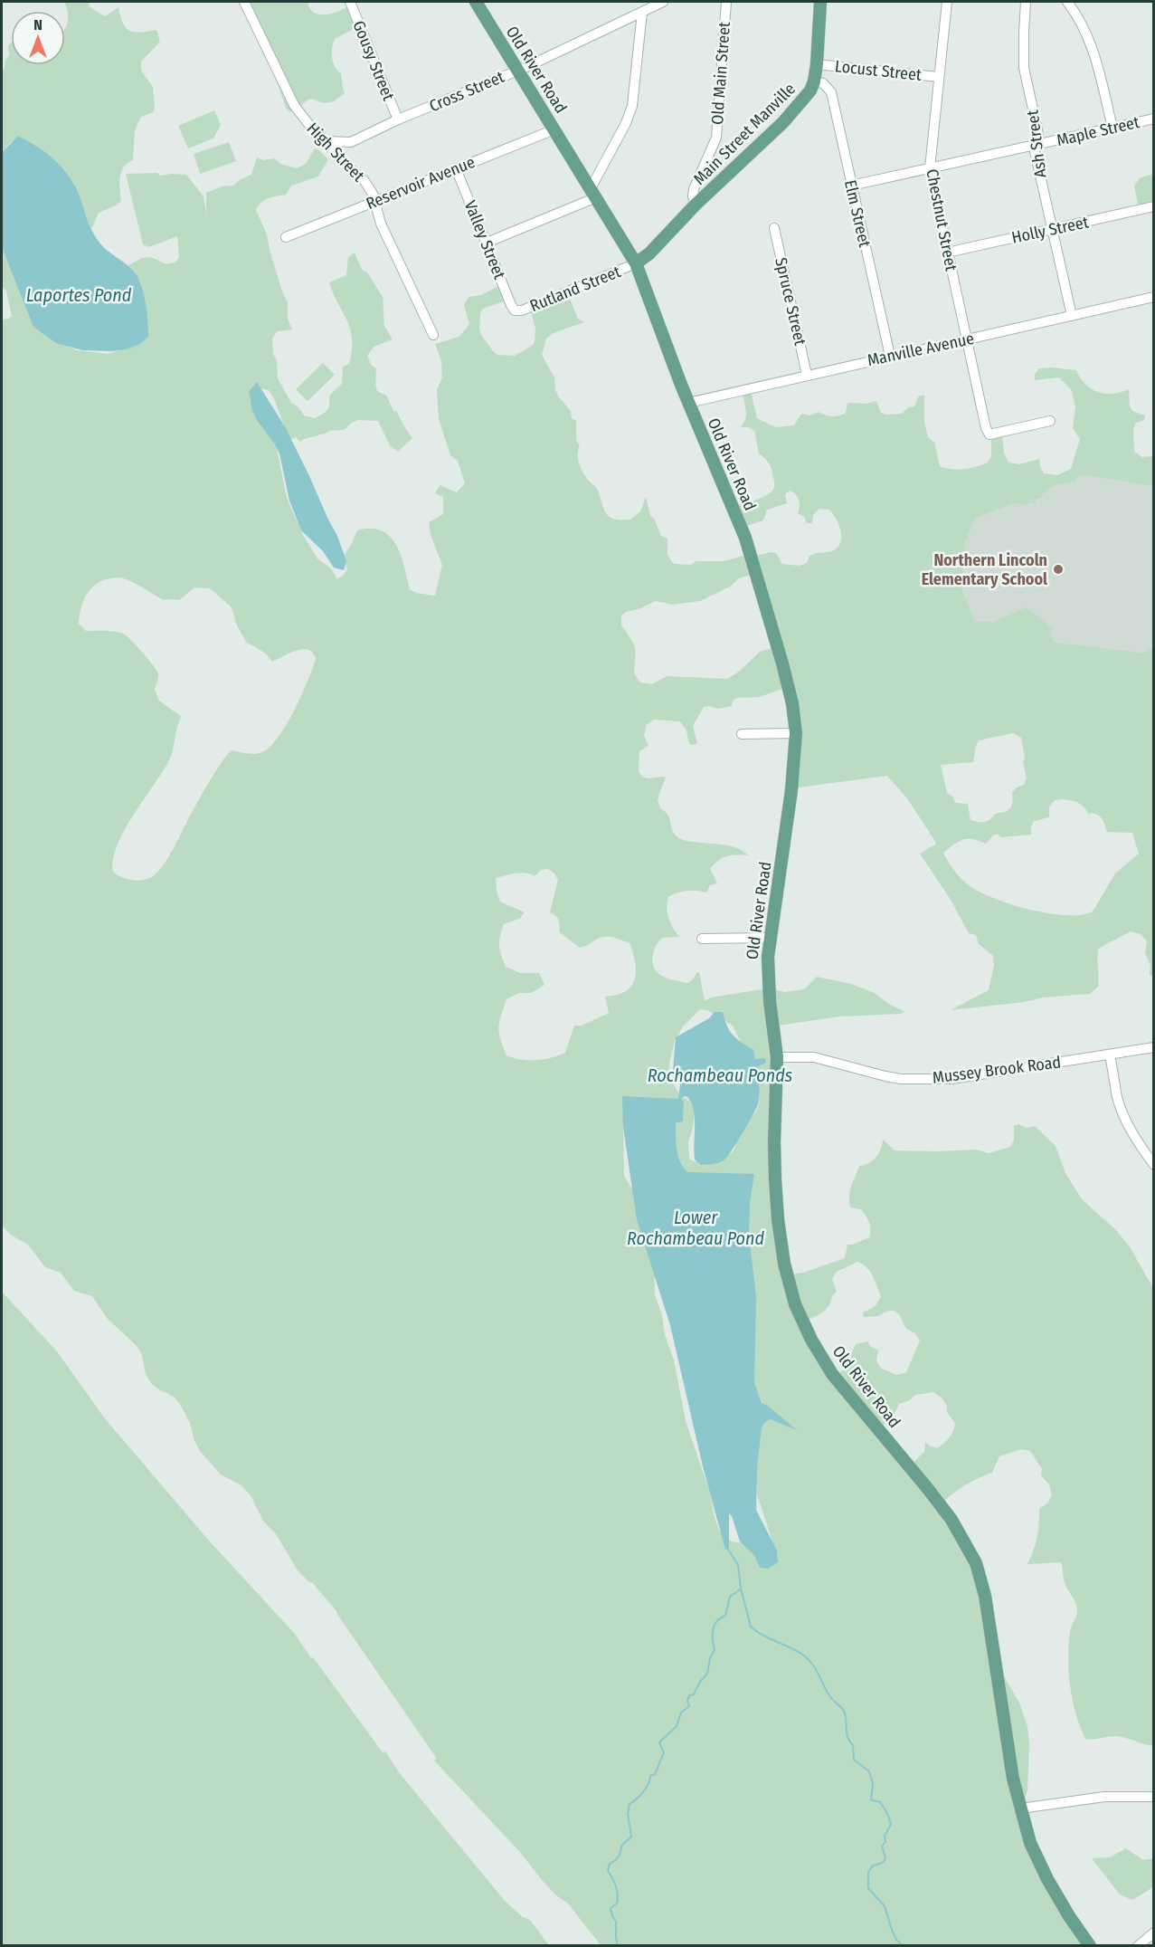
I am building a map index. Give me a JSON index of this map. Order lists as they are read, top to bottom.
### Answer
{
  "streets": {
    "main road": ["Old River Road", "Main Street Manville"],
    "street": [
      "Gousy Street",
      "Locust Street",
      "Old Main Street",
      "Cross Street",
      "Maple Street",
      "Ash Street",
      "High Street",
      "Reservoir Avenue",
      "Elm Street",
      "Chestnut Street",
      "Holly Street",
      "Valley Street",
      "Rutland Street",
      "Spruce Street",
      "Manville Avenue",
      "Mussey Brook Road"
    ]
  },
  "crossings": [
    ["Gousy Street", "Cross Street"],
    ["Old River Road", "Cross Street"],
    ["Old River Road", "Main Street Manville"],
    ["Old River Road", "Reservoir Avenue"],
    ["Old River Road", "Rutland Street"],
    ["Old River Road", "Manville Avenue"],
    ["Old River Road", "Mussey Brook Road"],
    ["Locust Street", "Main Street Manville"],
    ["Locust Street", "Chestnut Street"],
    ["Old Main Street", "Main Street Manville"],
    ["Cross Street", "High Street"],
    ["Maple Street", "Ash Street"],
    ["Maple Street", "Elm Street"],
    ["Maple Street", "Chestnut Street"],
    ["Main Street Manville", "Elm Street"],
    ["Main Street Manville", "Rutland Street"],
    ["Ash Street", "Holly Street"],
    ["Ash Street", "Manville Avenue"],
    ["High Street", "Reservoir Avenue"],
    ["Reservoir Avenue", "Valley Street"],
    ["Elm Street", "Manville Avenue"],
    ["Chestnut Street", "Holly Street"],
    ["Chestnut Street", "Manville Avenue"],
    ["Valley Street", "Rutland Street"],
    ["Spruce Street", "Manville Avenue"]
  ],
  "water": ["Laportes Pond", "Rochambeau Ponds", "Lower Rochambeau Pond"],
  "places": ["Northern Lincoln Elementary School"],
  "north": "top"
}
